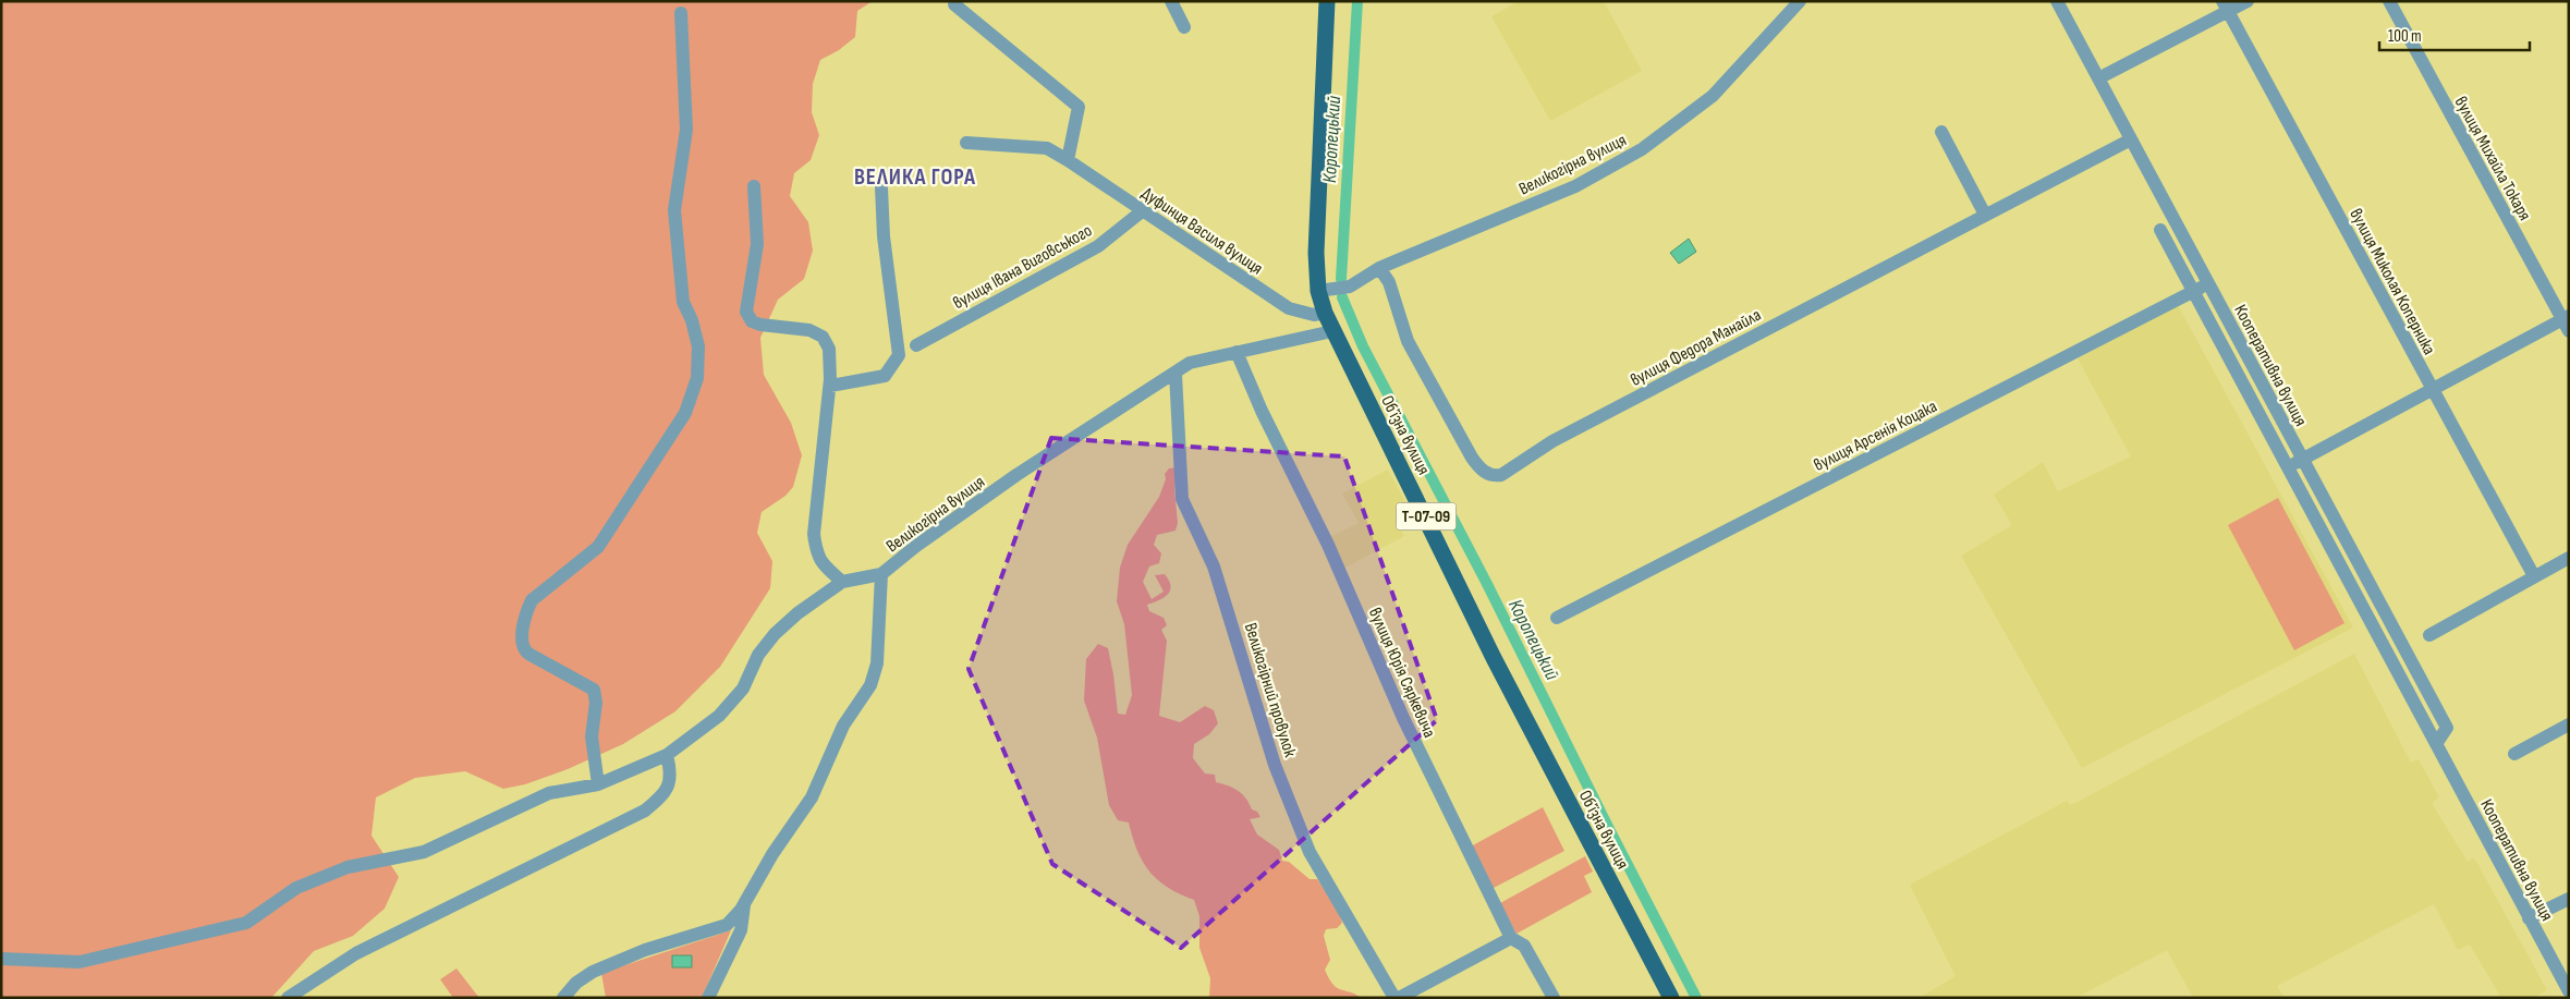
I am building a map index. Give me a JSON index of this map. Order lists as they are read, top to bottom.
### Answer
{
  "streets": {
    "main road": ["Обʼїзна вулиця", "Т-07-09"],
    "street": [
      "вулиця Михайла Токаря",
      "Великогірна вулиця",
      "Дуфинця Василя вулиця",
      "вулиця Івана Виговського",
      "вулиця Миколая Коперника",
      "вулиця Федора Манайла",
      "Кооперативна вулиця",
      "вулиця Арсенія Коцака",
      "вулиця Юрія Сяркевича",
      "Великогірний провулок"
    ]
  },
  "crossings": [
    ["Великогірна вулиця", "вулиця Федора Манайла"],
    ["Великогірна вулиця", "Обʼїзна вулиця"],
    ["Великогірна вулиця", "вулиця Юрія Сяркевича"],
    ["Великогірна вулиця", "Великогірний провулок"],
    ["Дуфинця Василя вулиця", "вулиця Івана Виговського"],
    ["Дуфинця Василя вулиця", "Обʼїзна вулиця"],
    ["вулиця Федора Манайла", "Кооперативна вулиця"],
    ["Кооперативна вулиця", "вулиця Арсенія Коцака"]
  ],
  "districts": ["ВЕЛИКА ГОРА"],
  "water": ["Коропецький"],
  "scale_bar": "100 m"
}
